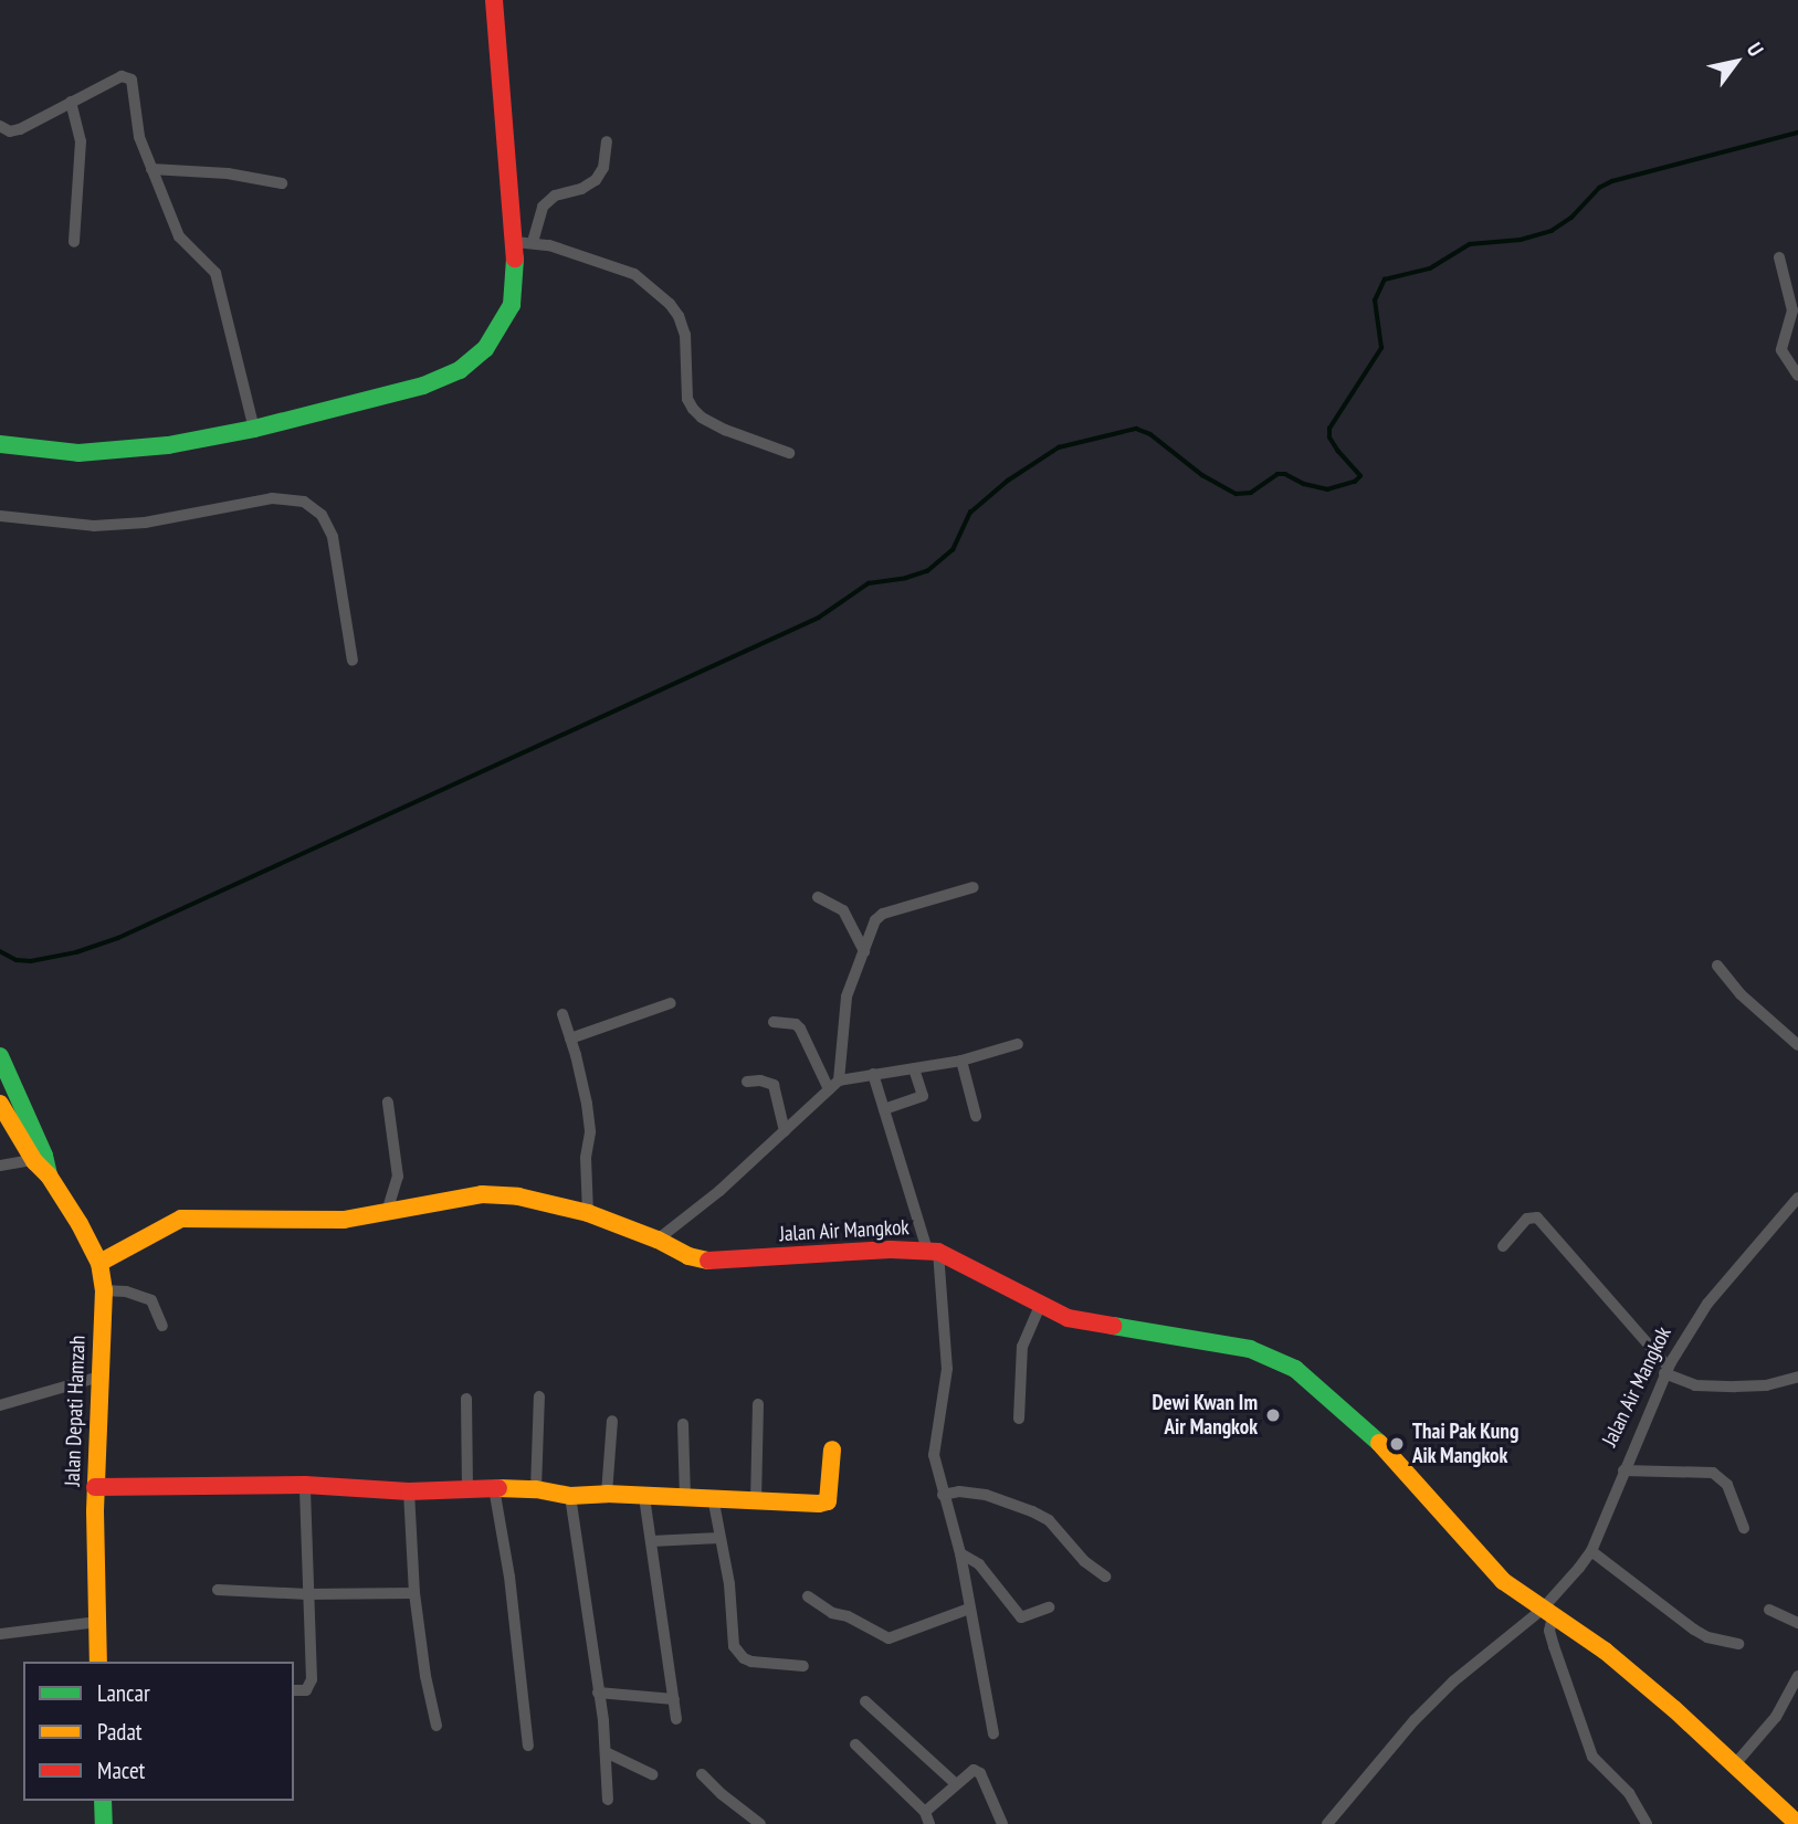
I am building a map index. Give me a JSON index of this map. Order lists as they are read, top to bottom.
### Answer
{
  "streets": {
    "street": ["Jalan Air Mangkok", "Jalan Depati Hamzah"]
  },
  "crossings": [
    ["Jalan Air Mangkok", "Jalan Depati Hamzah"]
  ],
  "places": ["Dewi Kwan Im Air Mangkok", "Thai Pak Kung Aik Mangkok"],
  "legend": ["Lancar", "Padat", "Macet"],
  "north": "top right"
}
